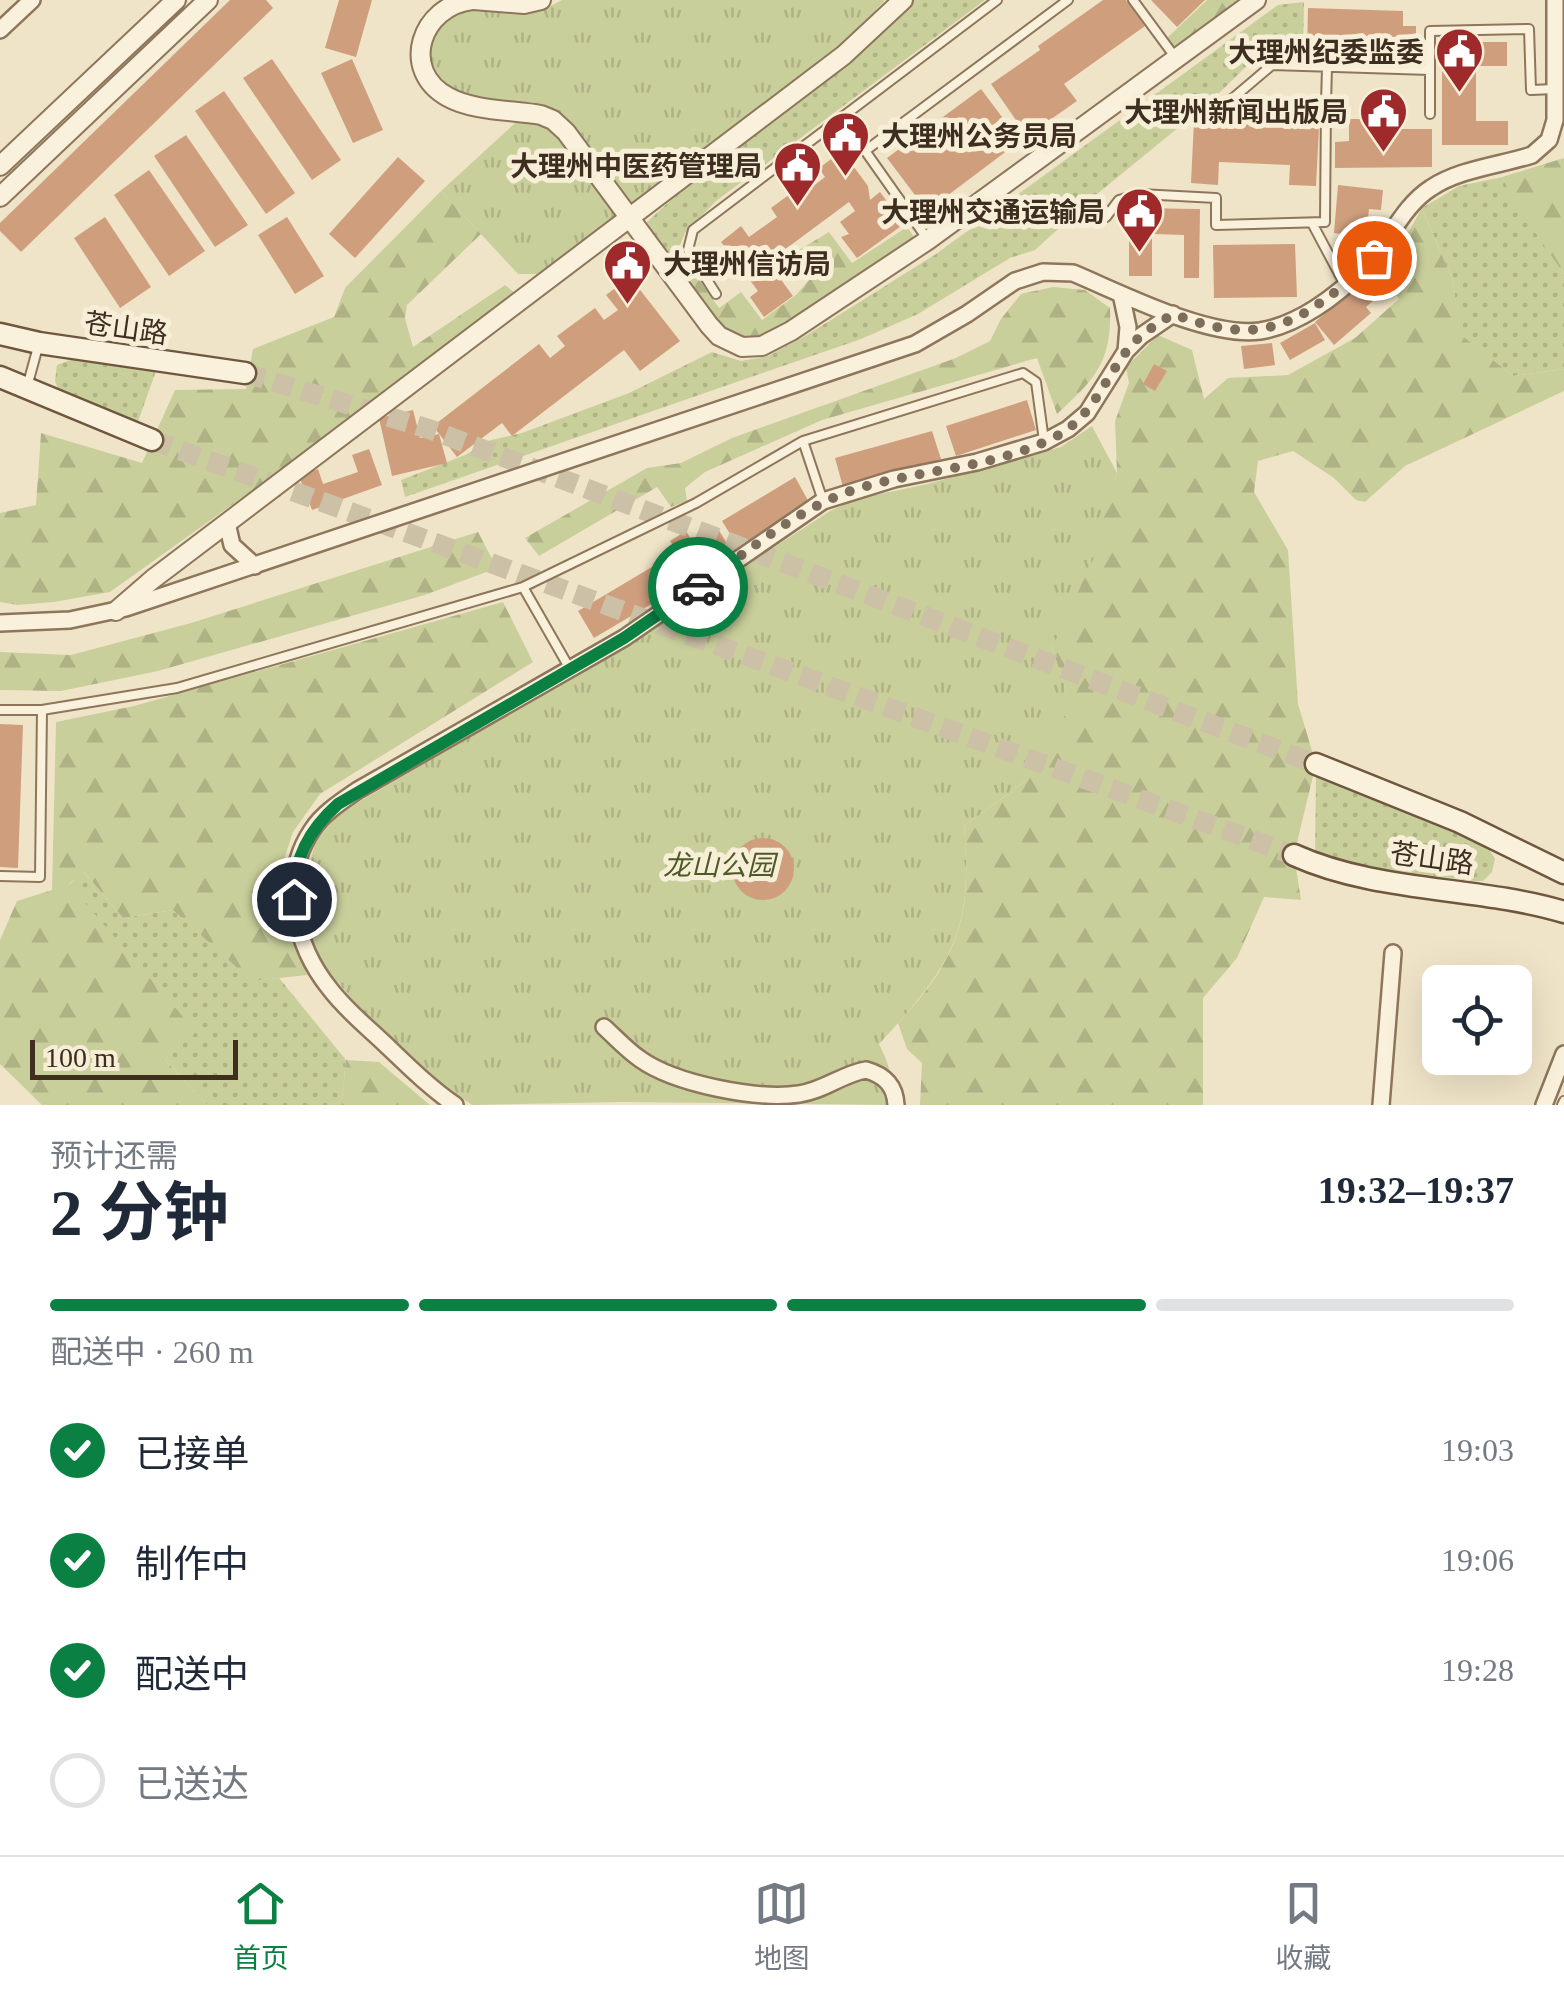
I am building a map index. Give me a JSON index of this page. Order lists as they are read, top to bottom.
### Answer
{
  "streets": {
    "main road": ["苍山路"]
  },
  "parks": ["龙山公园"],
  "places": {
    "public building": [
      "大理州纪委监委",
      "大理州新闻出版局",
      "大理州公务员局",
      "大理州中医药管理局",
      "大理州交通运输局",
      "大理州信访局"
    ]
  },
  "scale_bar": "100 m",
  "page": {
    "scale": "100 m",
    "heading": ["2 分钟", "预计还需", "19:32–19:37"],
    "bar": "配送中 · 260 m",
    "list": [
      ["已接单", "19:03"],
      ["制作中", "19:06"],
      ["配送中", "19:28"],
      "已送达"
    ],
    "tabs": ["首页", "地图", "收藏"]
  }
}
